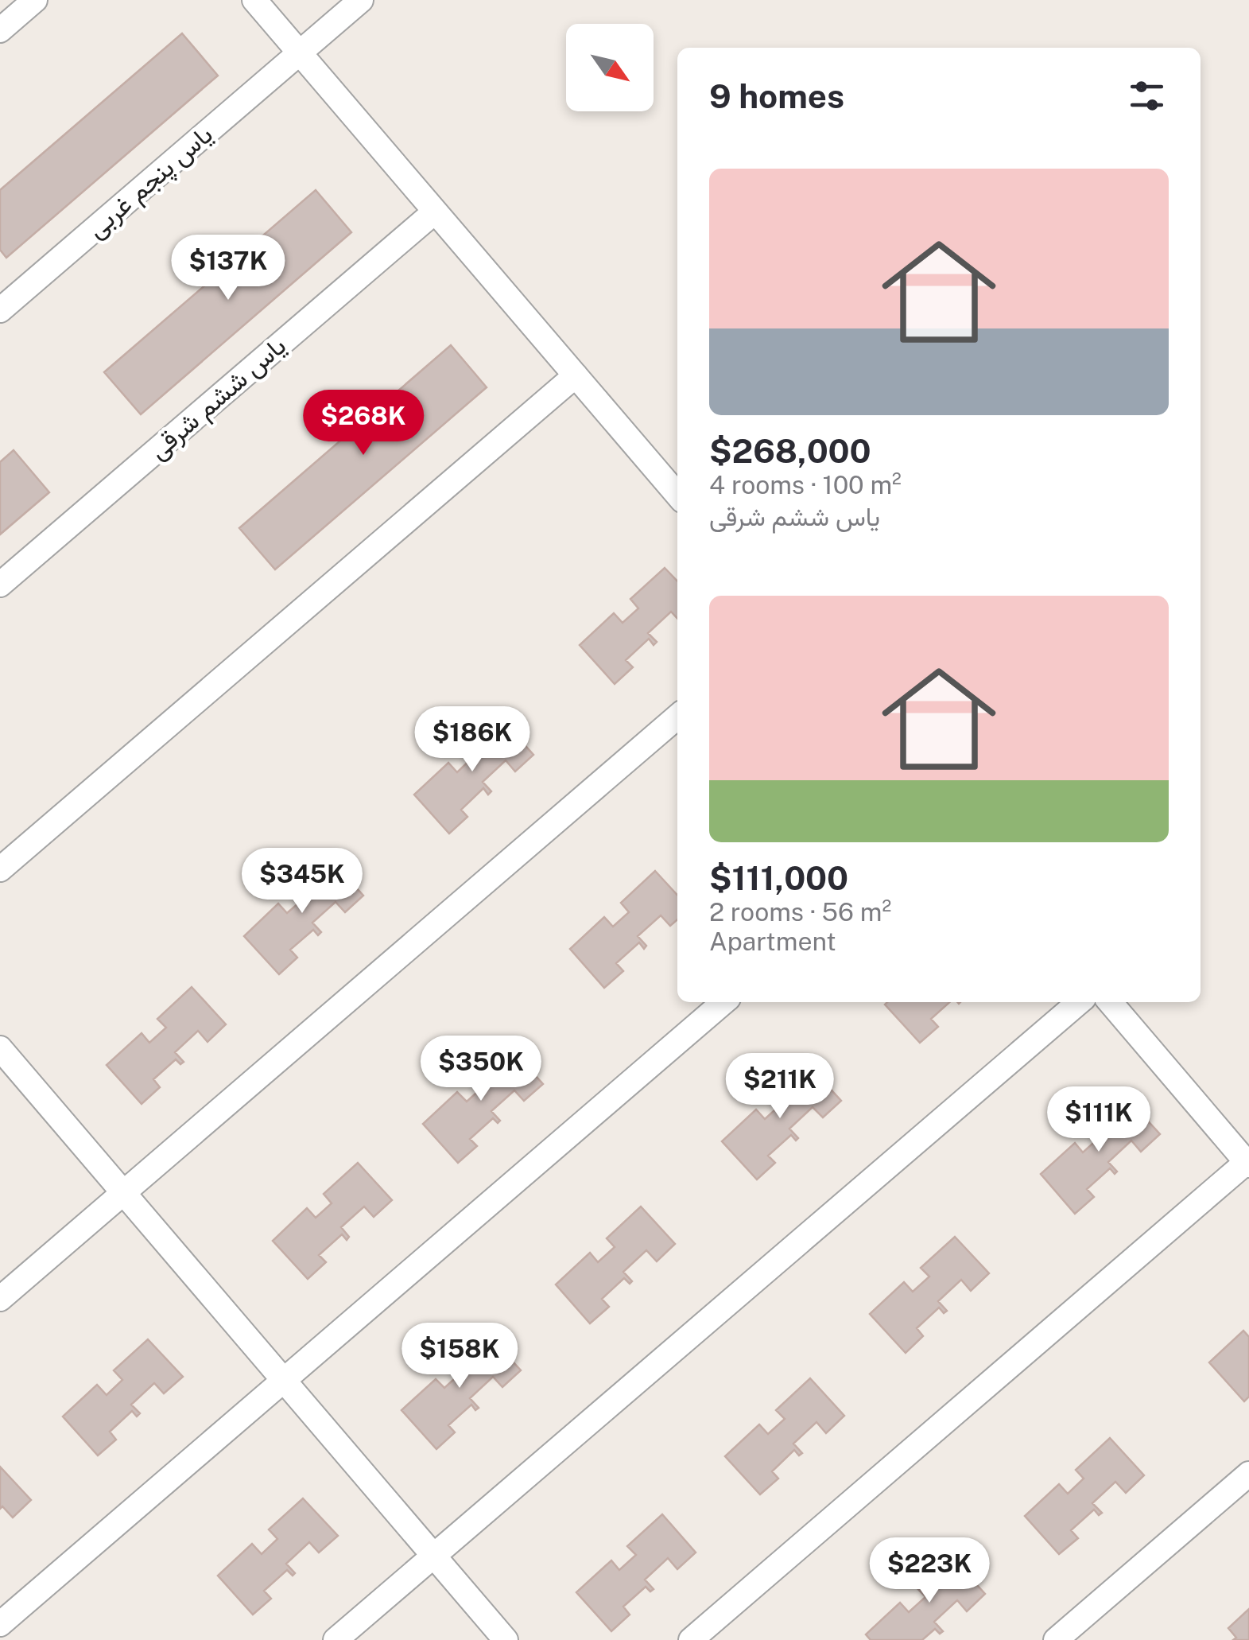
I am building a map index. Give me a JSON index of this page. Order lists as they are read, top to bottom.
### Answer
{
  "streets": {
    "street": ["یاس پنجم غربی", "یاس ششم شرقی"]
  },
  "north": "bottom right",
  "page": {
    "heading": "9 homes",
    "list": [
      {
        "name": "$268,000",
        "note": "4 rooms · 100 m² · یاس ششم شرقی"
      },
      {
        "name": "$111,000",
        "note": "2 rooms · 56 m² · Apartment"
      }
    ],
    "price": [
      "$137K",
      "$268K",
      "$186K",
      "$345K",
      "$350K",
      "$211K",
      "$111K",
      "$158K",
      "$223K"
    ]
  }
}
